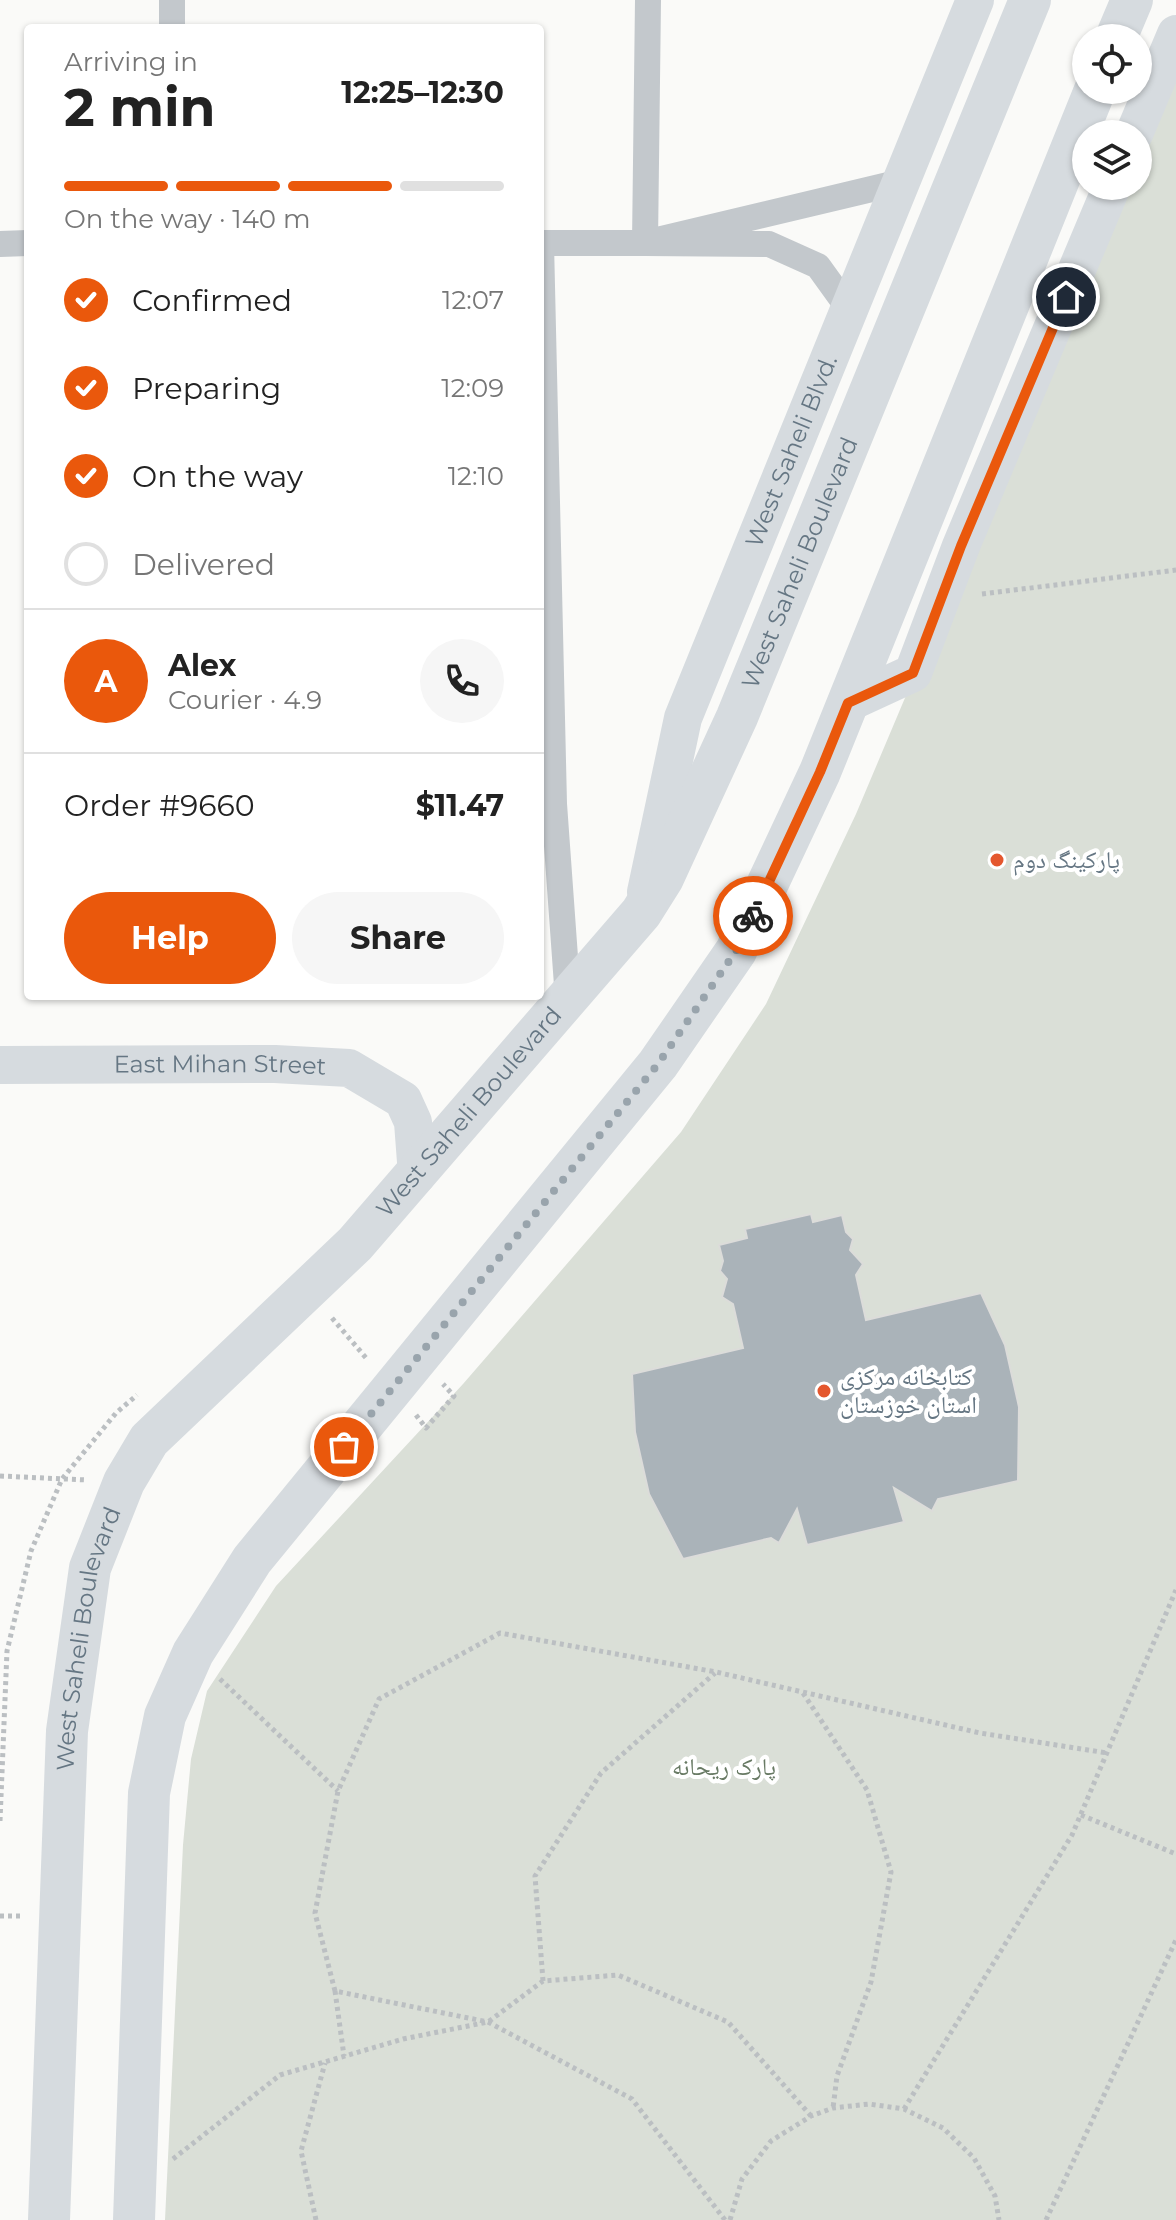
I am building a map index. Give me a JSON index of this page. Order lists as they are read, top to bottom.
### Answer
{
  "streets": {
    "main road": ["West Saheli Boulevard"],
    "street": ["West Saheli Blvd.", "East Mihan Street"]
  },
  "crossings": [
    ["West Saheli Blvd.", "West Saheli Boulevard"],
    ["West Saheli Boulevard", "East Mihan Street"]
  ],
  "parks": ["پارک ریحانه"],
  "places": ["پارکینگ دوم", "کتابخانه مرکزی استان خوزستان"],
  "page": {
    "heading": ["2 min", "Arriving in", "12:25–12:30"],
    "panel": [
      "Alex",
      "Courier · 4.9",
      "Order #9660",
      "$11.47"
    ],
    "bar": "On the way · 140 m",
    "list": [
      ["Confirmed", "12:07"],
      ["Preparing", "12:09"],
      ["On the way", "12:10"],
      "Delivered"
    ],
    "round": "A",
    "buttons": ["Help", "Share"]
  }
}
